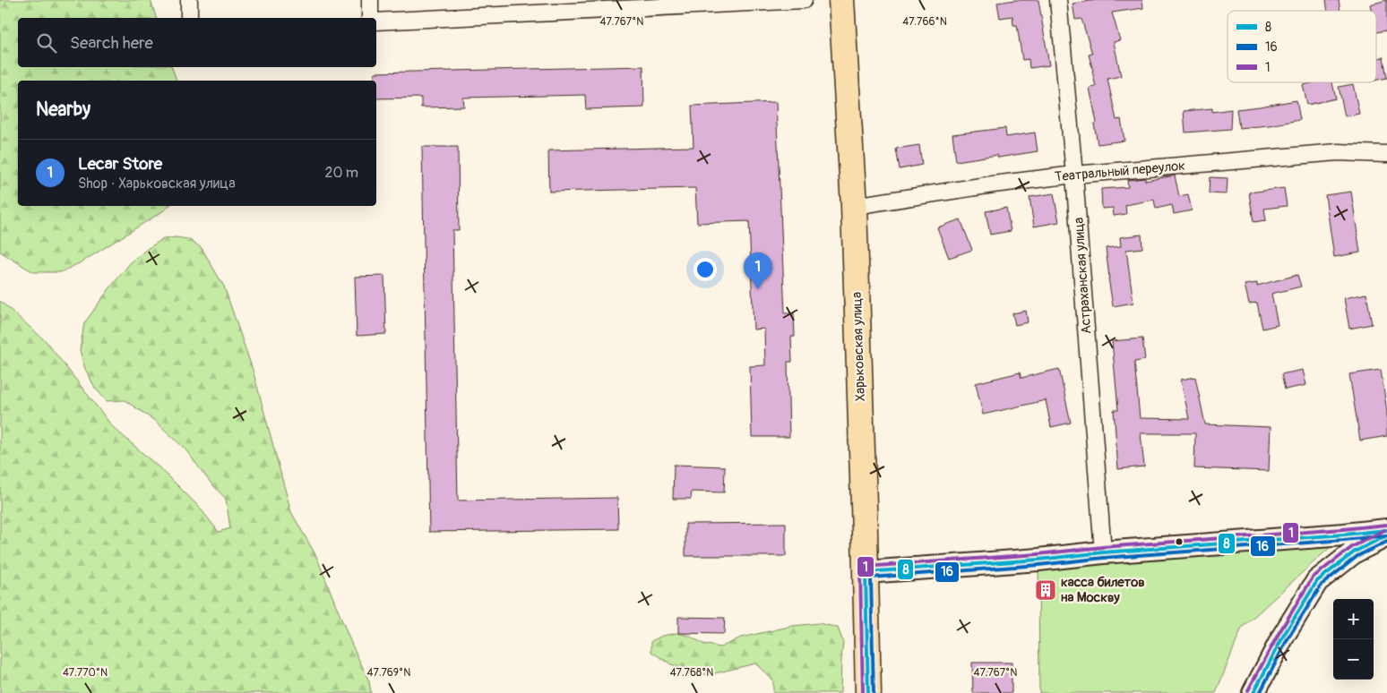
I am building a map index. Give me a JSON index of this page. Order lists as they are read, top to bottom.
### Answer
{
  "streets": {
    "highway": ["Харьковская улица"],
    "street": ["Театральный переулок", "Астраханская улица"]
  },
  "crossings": [
    ["Театральный переулок", "Астраханская улица"],
    ["Театральный переулок", "Харьковская улица"]
  ],
  "places": {
    "building": ["касса билетов на Москву"]
  },
  "lines": ["transit line 1", "transit line 8", "transit line 16"],
  "legend": ["8", "16", "1"],
  "page": {
    "search": "Search here",
    "heading": "Nearby",
    "list": [
      {
        "mark": "1",
        "name": "Lecar Store",
        "note": "Shop · Харьковская улица",
        "value": "20 m"
      }
    ],
    "pins": "1",
    "map_buttons": ["+", "−"]
  },
  "coordinates": [
    "47.767°N",
    "47.766°N",
    "47.770°N",
    "47.769°N",
    "47.768°N"
  ]
}
